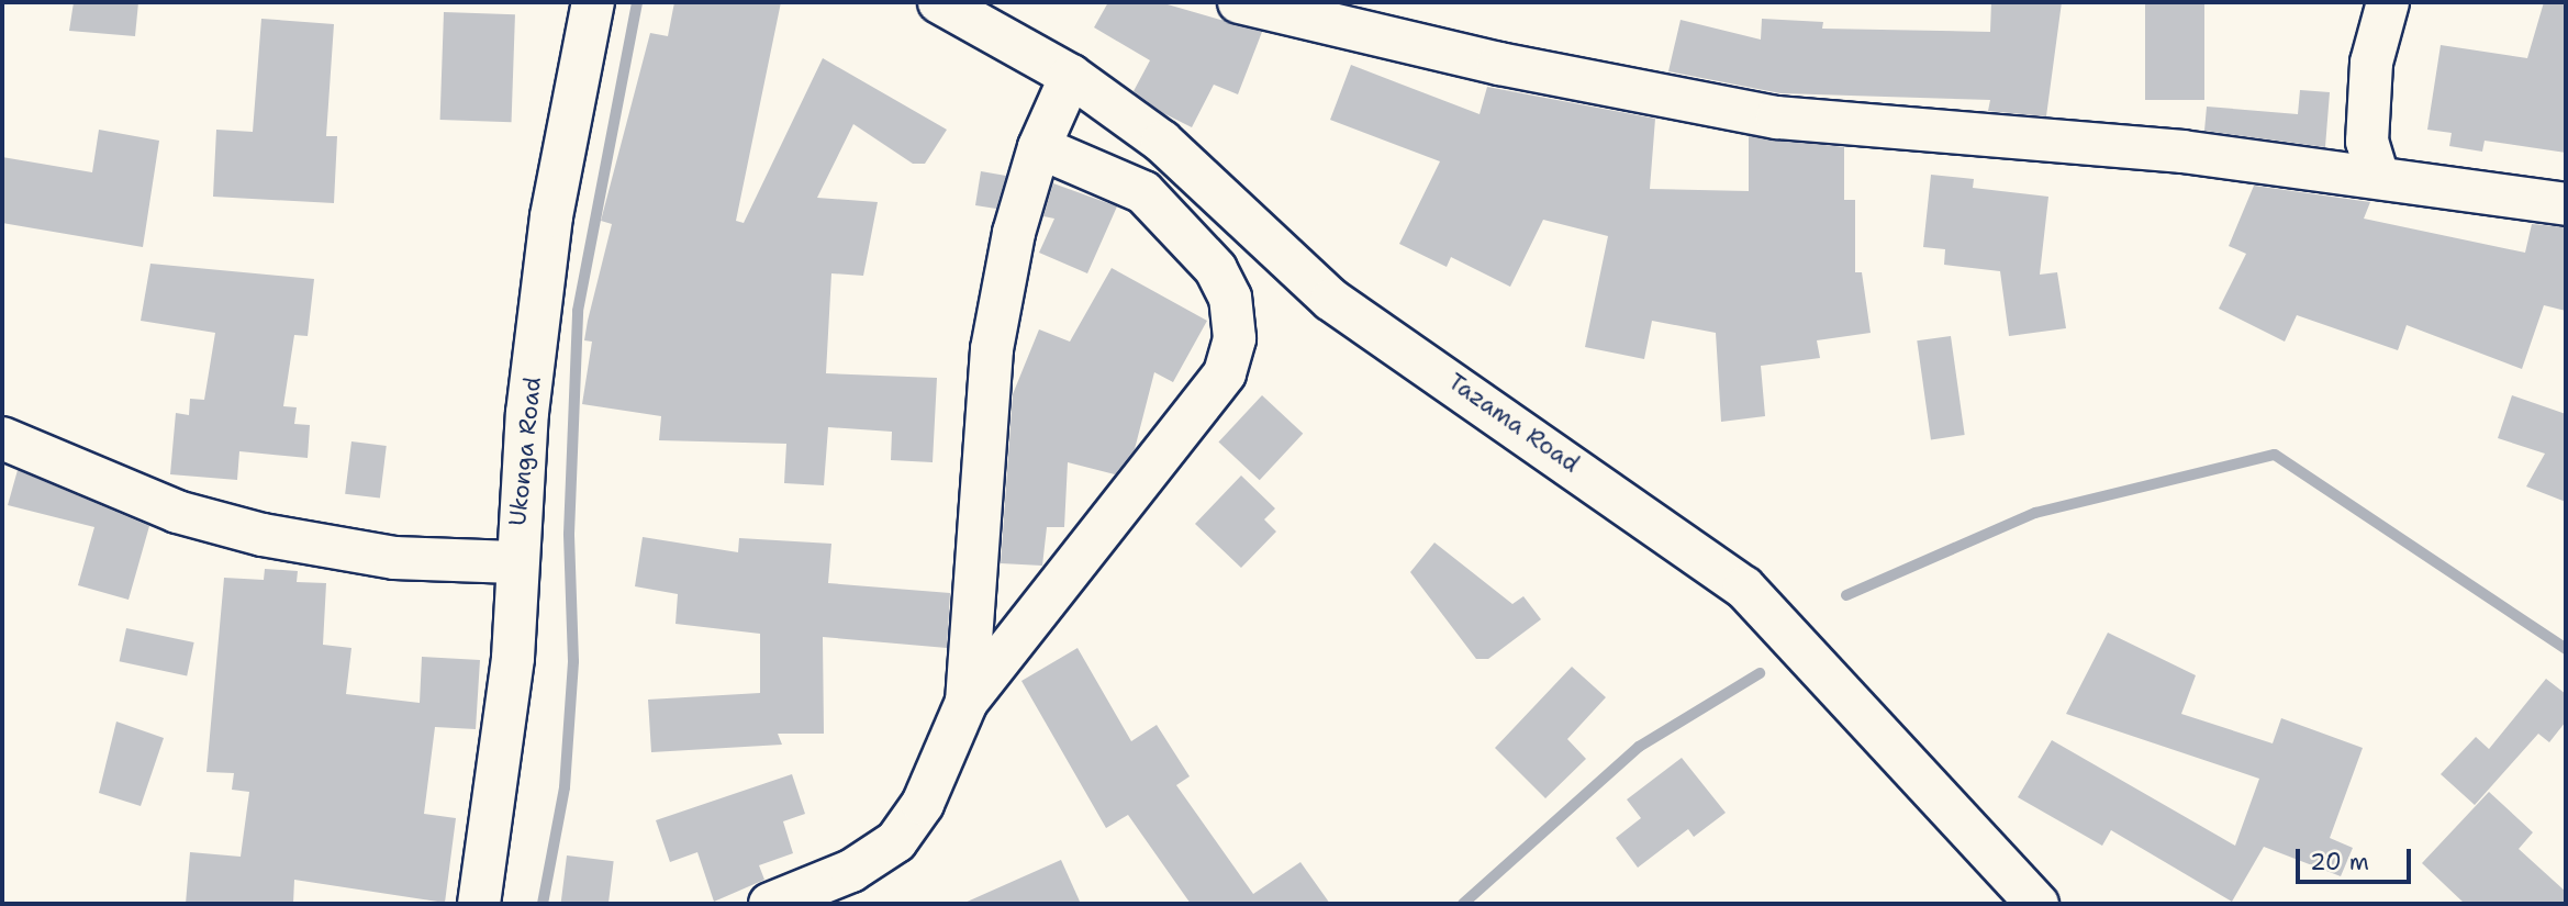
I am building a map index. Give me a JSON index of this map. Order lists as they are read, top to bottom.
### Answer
{
  "streets": {
    "street": ["Tazama Road", "Ukonga Road"]
  },
  "scale_bar": "20 m"
}
